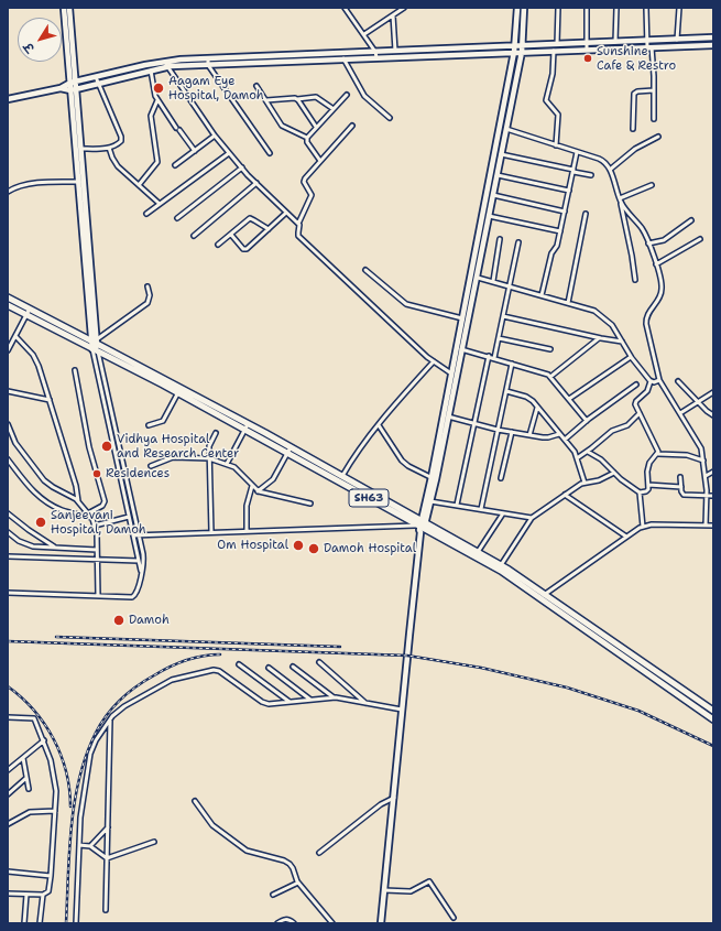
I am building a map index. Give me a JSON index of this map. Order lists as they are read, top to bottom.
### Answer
{
  "streets": {
    "main road": ["SH63"]
  },
  "places": [
    "Sunshine Cafe & Restro",
    "Aagam Eye Hospital, Damoh",
    "Vidhya Hospital and Research Center",
    "Residences",
    "Sanjeevani Hospital, Damoh",
    "Om Hospital",
    "Damoh Hospital",
    "Damoh"
  ],
  "north": "bottom left"
}
